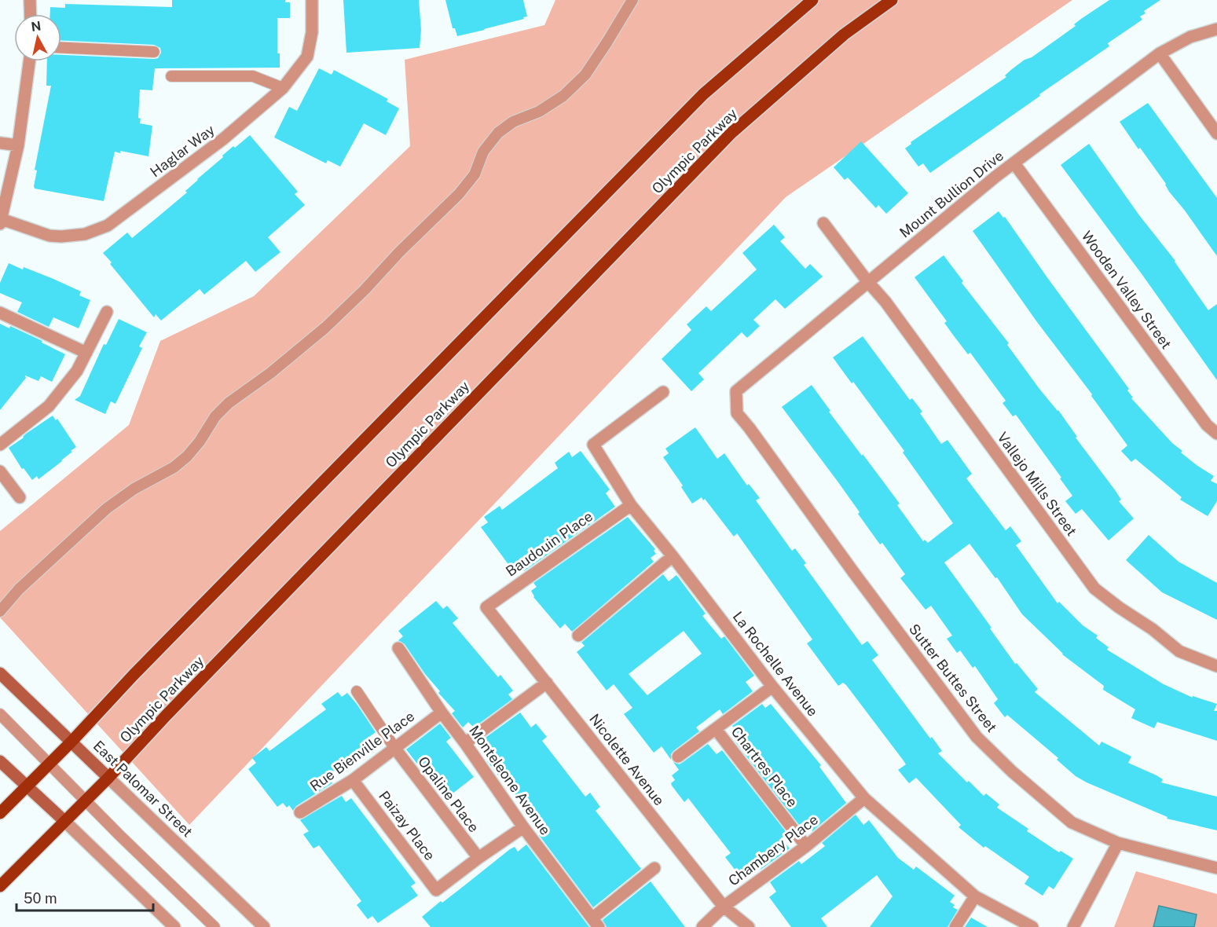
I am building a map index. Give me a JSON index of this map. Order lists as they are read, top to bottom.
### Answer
{
  "streets": {
    "main road": ["Olympic Parkway", "East Palomar Street"],
    "street": [
      "Haglar Way",
      "Mount Bullion Drive",
      "Wooden Valley Street",
      "Vallejo Mills Street",
      "Baudouin Place",
      "La Rochelle Avenue",
      "Sutter Buttes Street",
      "Rue Bienville Place",
      "Nicolette Avenue",
      "Chartres Place",
      "Monteleone Avenue",
      "Opaline Place",
      "Paizay Place",
      "Chambery Place"
    ]
  },
  "crossings": [
    ["Olympic Parkway", "East Palomar Street"],
    ["Mount Bullion Drive", "Wooden Valley Street"],
    ["Mount Bullion Drive", "Vallejo Mills Street"],
    ["Mount Bullion Drive", "Sutter Buttes Street"],
    ["Baudouin Place", "La Rochelle Avenue"],
    ["Baudouin Place", "Nicolette Avenue"],
    ["La Rochelle Avenue", "Chambery Place"],
    ["Rue Bienville Place", "Monteleone Avenue"],
    ["Rue Bienville Place", "Opaline Place"],
    ["Rue Bienville Place", "Paizay Place"],
    ["Nicolette Avenue", "Chambery Place"],
    ["Chartres Place", "Chambery Place"],
    ["Opaline Place", "Paizay Place"]
  ],
  "scale_bar": "50 m",
  "north": "top"
}
